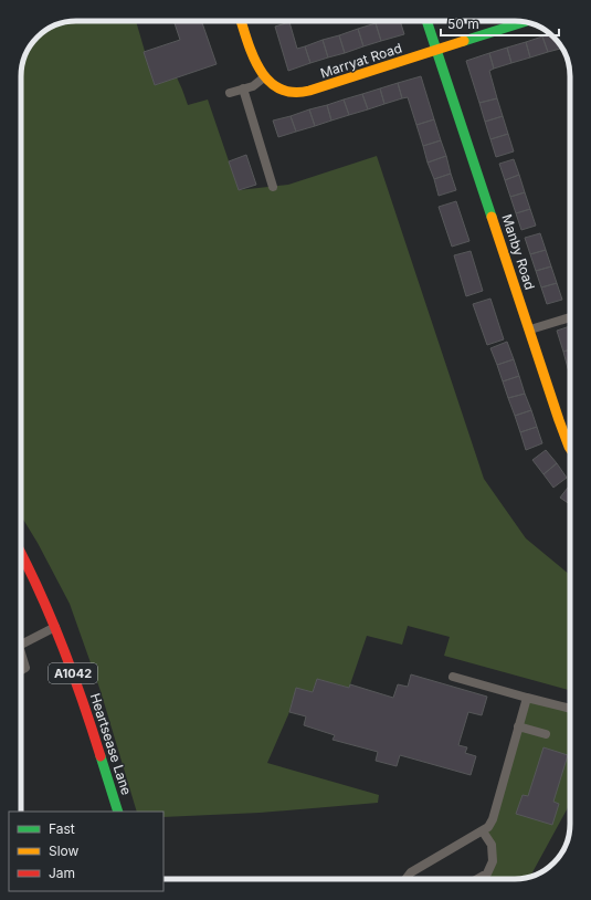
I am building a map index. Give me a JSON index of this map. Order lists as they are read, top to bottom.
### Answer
{
  "streets": {
    "main road": [
      "Marryat Road",
      "Manby Road",
      "A1042",
      "Heartsease Lane"
    ]
  },
  "crossings": [
    ["Marryat Road", "Manby Road"]
  ],
  "legend": ["Fast", "Slow", "Jam"],
  "scale_bar": "50 m"
}
